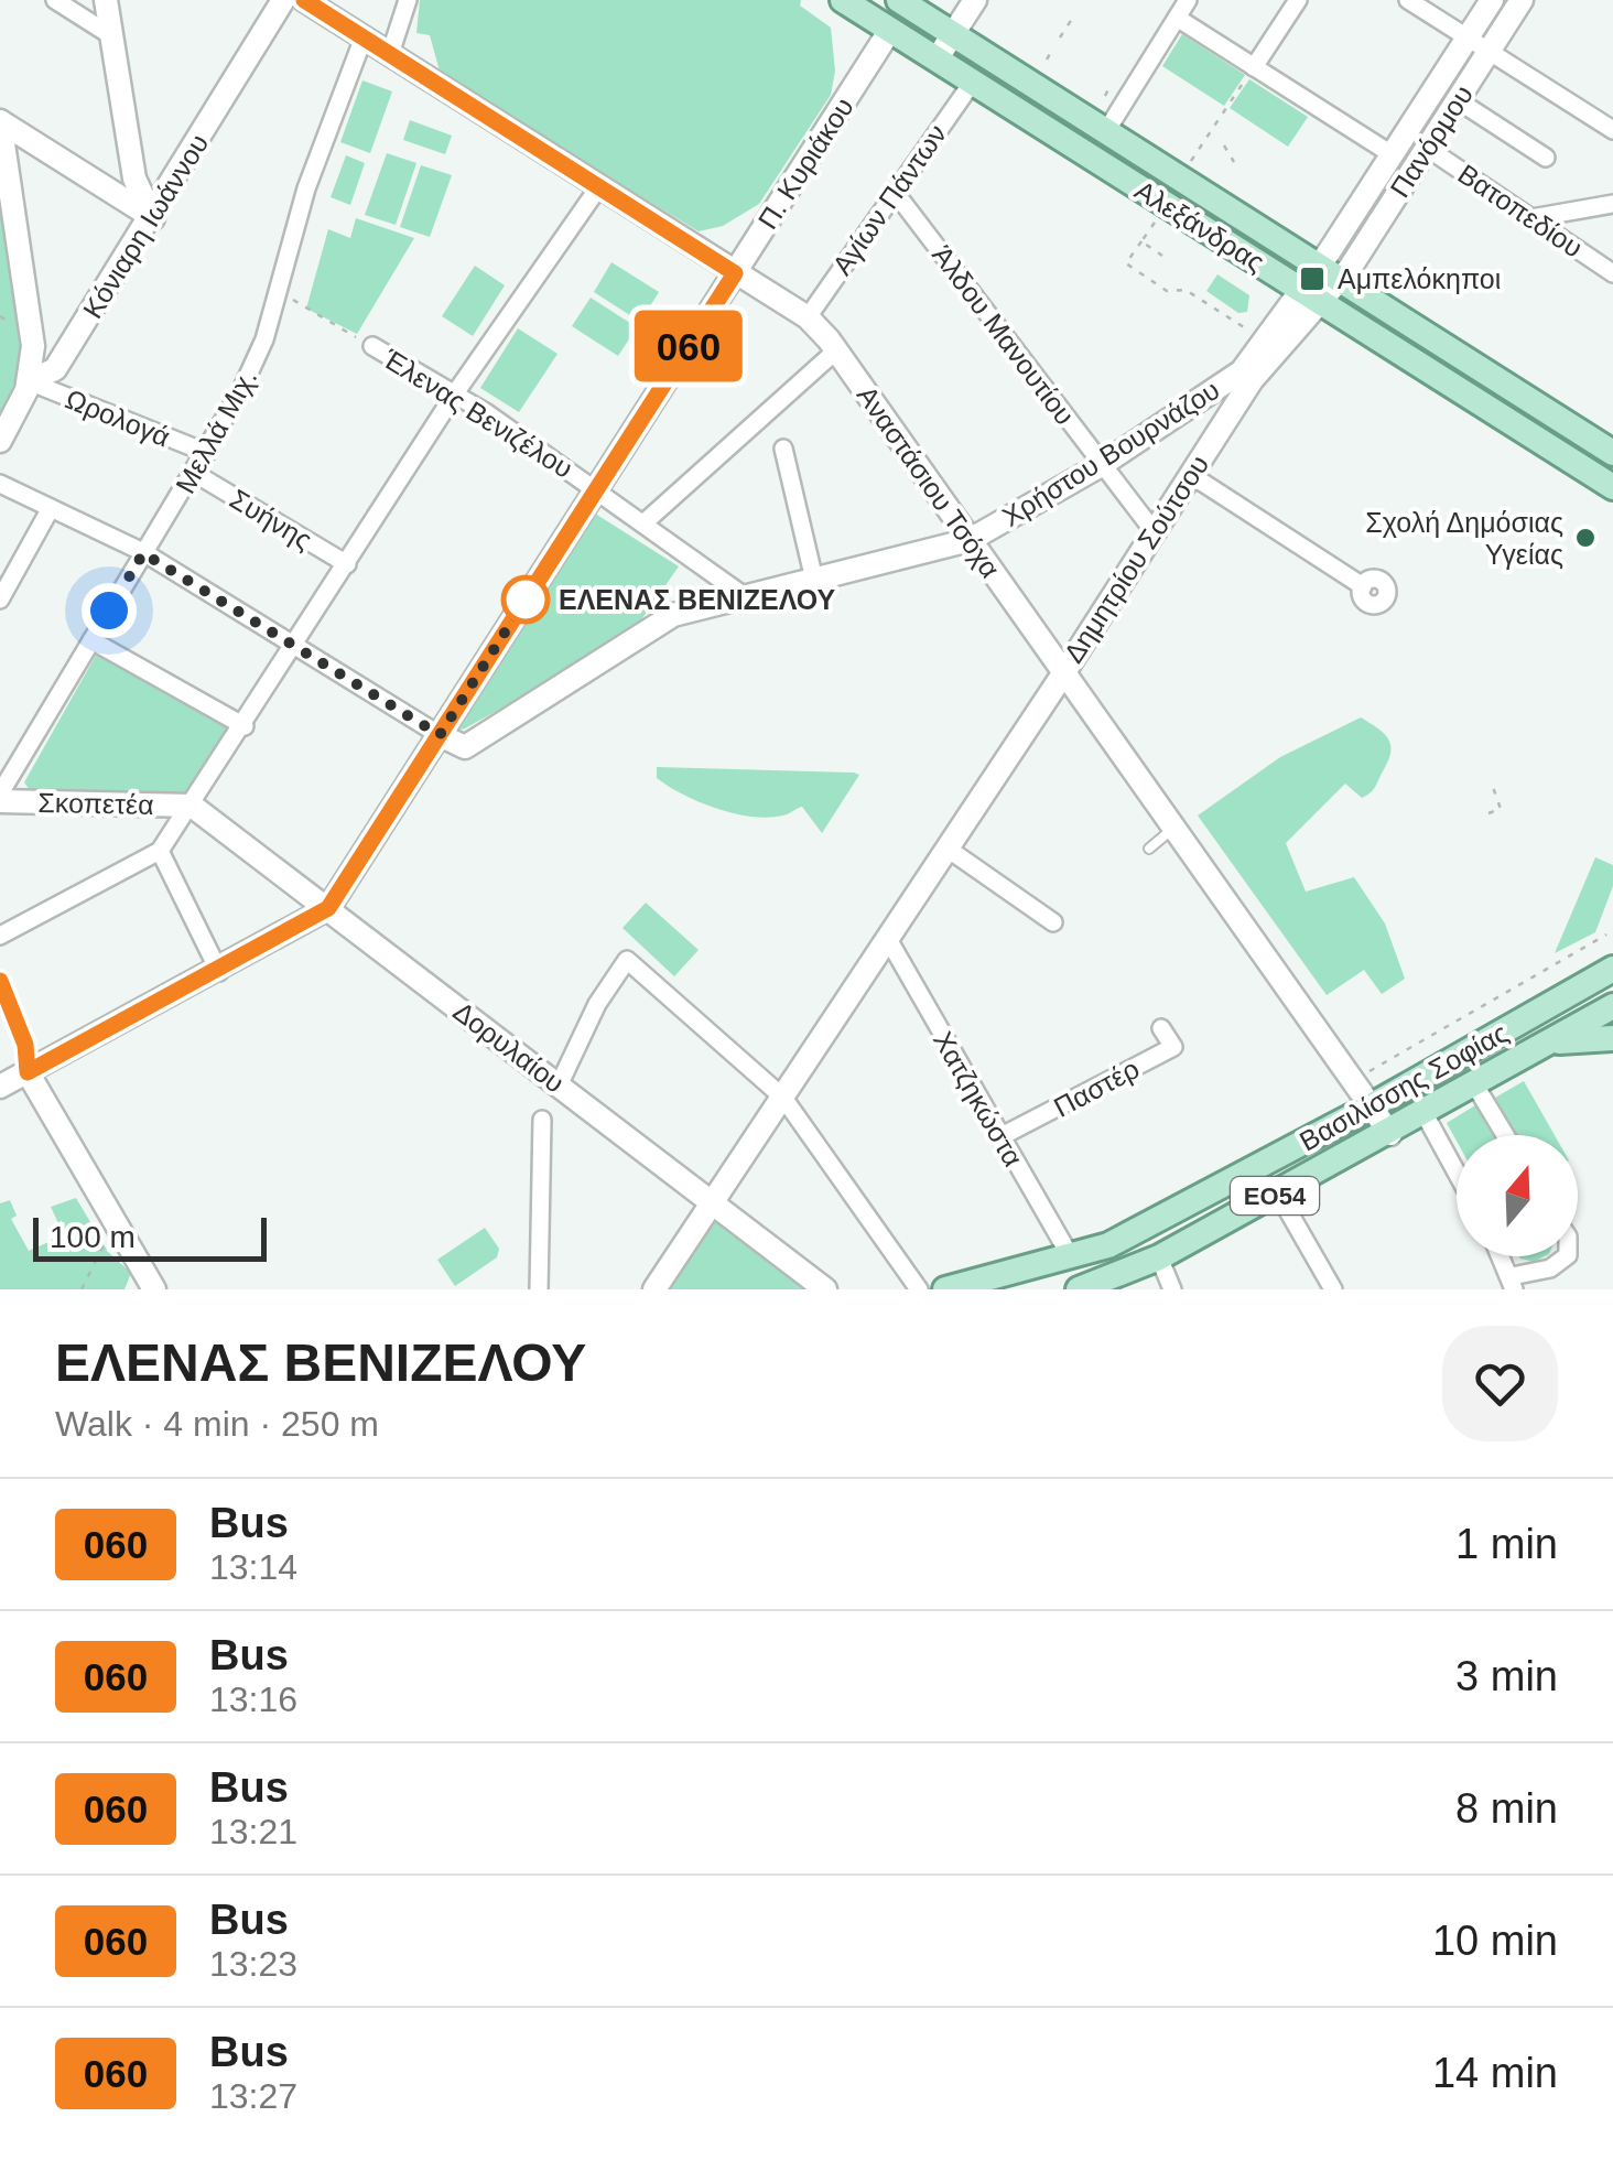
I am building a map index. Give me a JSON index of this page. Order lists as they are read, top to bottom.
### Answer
{
  "streets": {
    "main road": ["Αλεξάνδρας", "Βασιλίσσης Σοφίας", "ΕΟ54"],
    "street": [
      "Πανόρμου",
      "Π. Κυριάκου",
      "Αγίων Πάντων",
      "Βατοπεδίου",
      "Κόνιαρη Ιωάννου",
      "Άλδου Μανουτίου",
      "Έλενας Βενιζέλου",
      "Ωρολογά",
      "Μελλά Μιχ.",
      "Χρήστου Βουρνάζου",
      "Αναστάσιου Τσόχα",
      "Συήνης",
      "Δημητρίου Σούτσου",
      "Σκοπετέα",
      "Δορυλαίου",
      "Παστέρ",
      "Χατζηκώστα"
    ]
  },
  "crossings": [
    ["Πανόρμου", "Βατοπεδίου"],
    ["Πανόρμου", "Αλεξάνδρας"],
    ["Πανόρμου", "Χρήστου Βουρνάζου"],
    ["Π. Κυριάκου", "Αλεξάνδρας"],
    ["Π. Κυριάκου", "Έλενας Βενιζέλου"],
    ["Π. Κυριάκου", "Χρήστου Βουρνάζου"],
    ["Π. Κυριάκου", "Αναστάσιου Τσόχα"],
    ["Π. Κυριάκου", "Δορυλαίου"],
    ["Αγίων Πάντων", "Αλεξάνδρας"],
    ["Αγίων Πάντων", "Άλδου Μανουτίου"],
    ["Αγίων Πάντων", "Αναστάσιου Τσόχα"],
    ["Κόνιαρη Ιωάννου", "Ωρολογά"],
    ["Αλεξάνδρας", "Χρήστου Βουρνάζου"],
    ["Αλεξάνδρας", "Δημητρίου Σούτσου"],
    ["Άλδου Μανουτίου", "Χρήστου Βουρνάζου"],
    ["Άλδου Μανουτίου", "Δημητρίου Σούτσου"],
    ["Έλενας Βενιζέλου", "Χρήστου Βουρνάζου"],
    ["Ωρολογά", "Μελλά Μιχ."],
    ["Μελλά Μιχ.", "Αναστάσιου Τσόχα"],
    ["Μελλά Μιχ.", "Συήνης"],
    ["Χρήστου Βουρνάζου", "Αναστάσιου Τσόχα"],
    ["Χρήστου Βουρνάζου", "Δημητρίου Σούτσου"],
    ["Αναστάσιου Τσόχα", "Δημητρίου Σούτσου"],
    ["Αναστάσιου Τσόχα", "Βασιλίσσης Σοφίας"],
    ["Δημητρίου Σούτσου", "Δορυλαίου"],
    ["Δημητρίου Σούτσου", "Χατζηκώστα"],
    ["Σκοπετέα", "Δορυλαίου"],
    ["Βασιλίσσης Σοφίας", "Χατζηκώστα"],
    ["Βασιλίσσης Σοφίας", "ΕΟ54"],
    ["Παστέρ", "Χατζηκώστα"]
  ],
  "places": {
    "transit": ["Αμπελόκηποι"],
    "other": ["Σχολή Δημόσιας Υγείας", "ΕΛΕΝΑΣ ΒΕΝΙΖΕΛΟΥ"]
  },
  "lines": ["bus line 060"],
  "scale_bar": "100 m",
  "north": "top",
  "page": {
    "on_map": "060",
    "scale": "100 m",
    "heading": ["ΕΛΕΝΑΣ ΒΕΝΙΖΕΛΟΥ", "Walk · 4 min · 250 m"],
    "list": [
      {
        "mark": "060",
        "name": "Bus",
        "note": "13:14",
        "value": "1 min"
      },
      {
        "mark": "060",
        "name": "Bus",
        "note": "13:16",
        "value": "3 min"
      },
      {
        "mark": "060",
        "name": "Bus",
        "note": "13:21",
        "value": "8 min"
      },
      {
        "mark": "060",
        "name": "Bus",
        "note": "13:23",
        "value": "10 min"
      },
      {
        "mark": "060",
        "name": "Bus",
        "note": "13:27",
        "value": "14 min"
      }
    ]
  }
}
